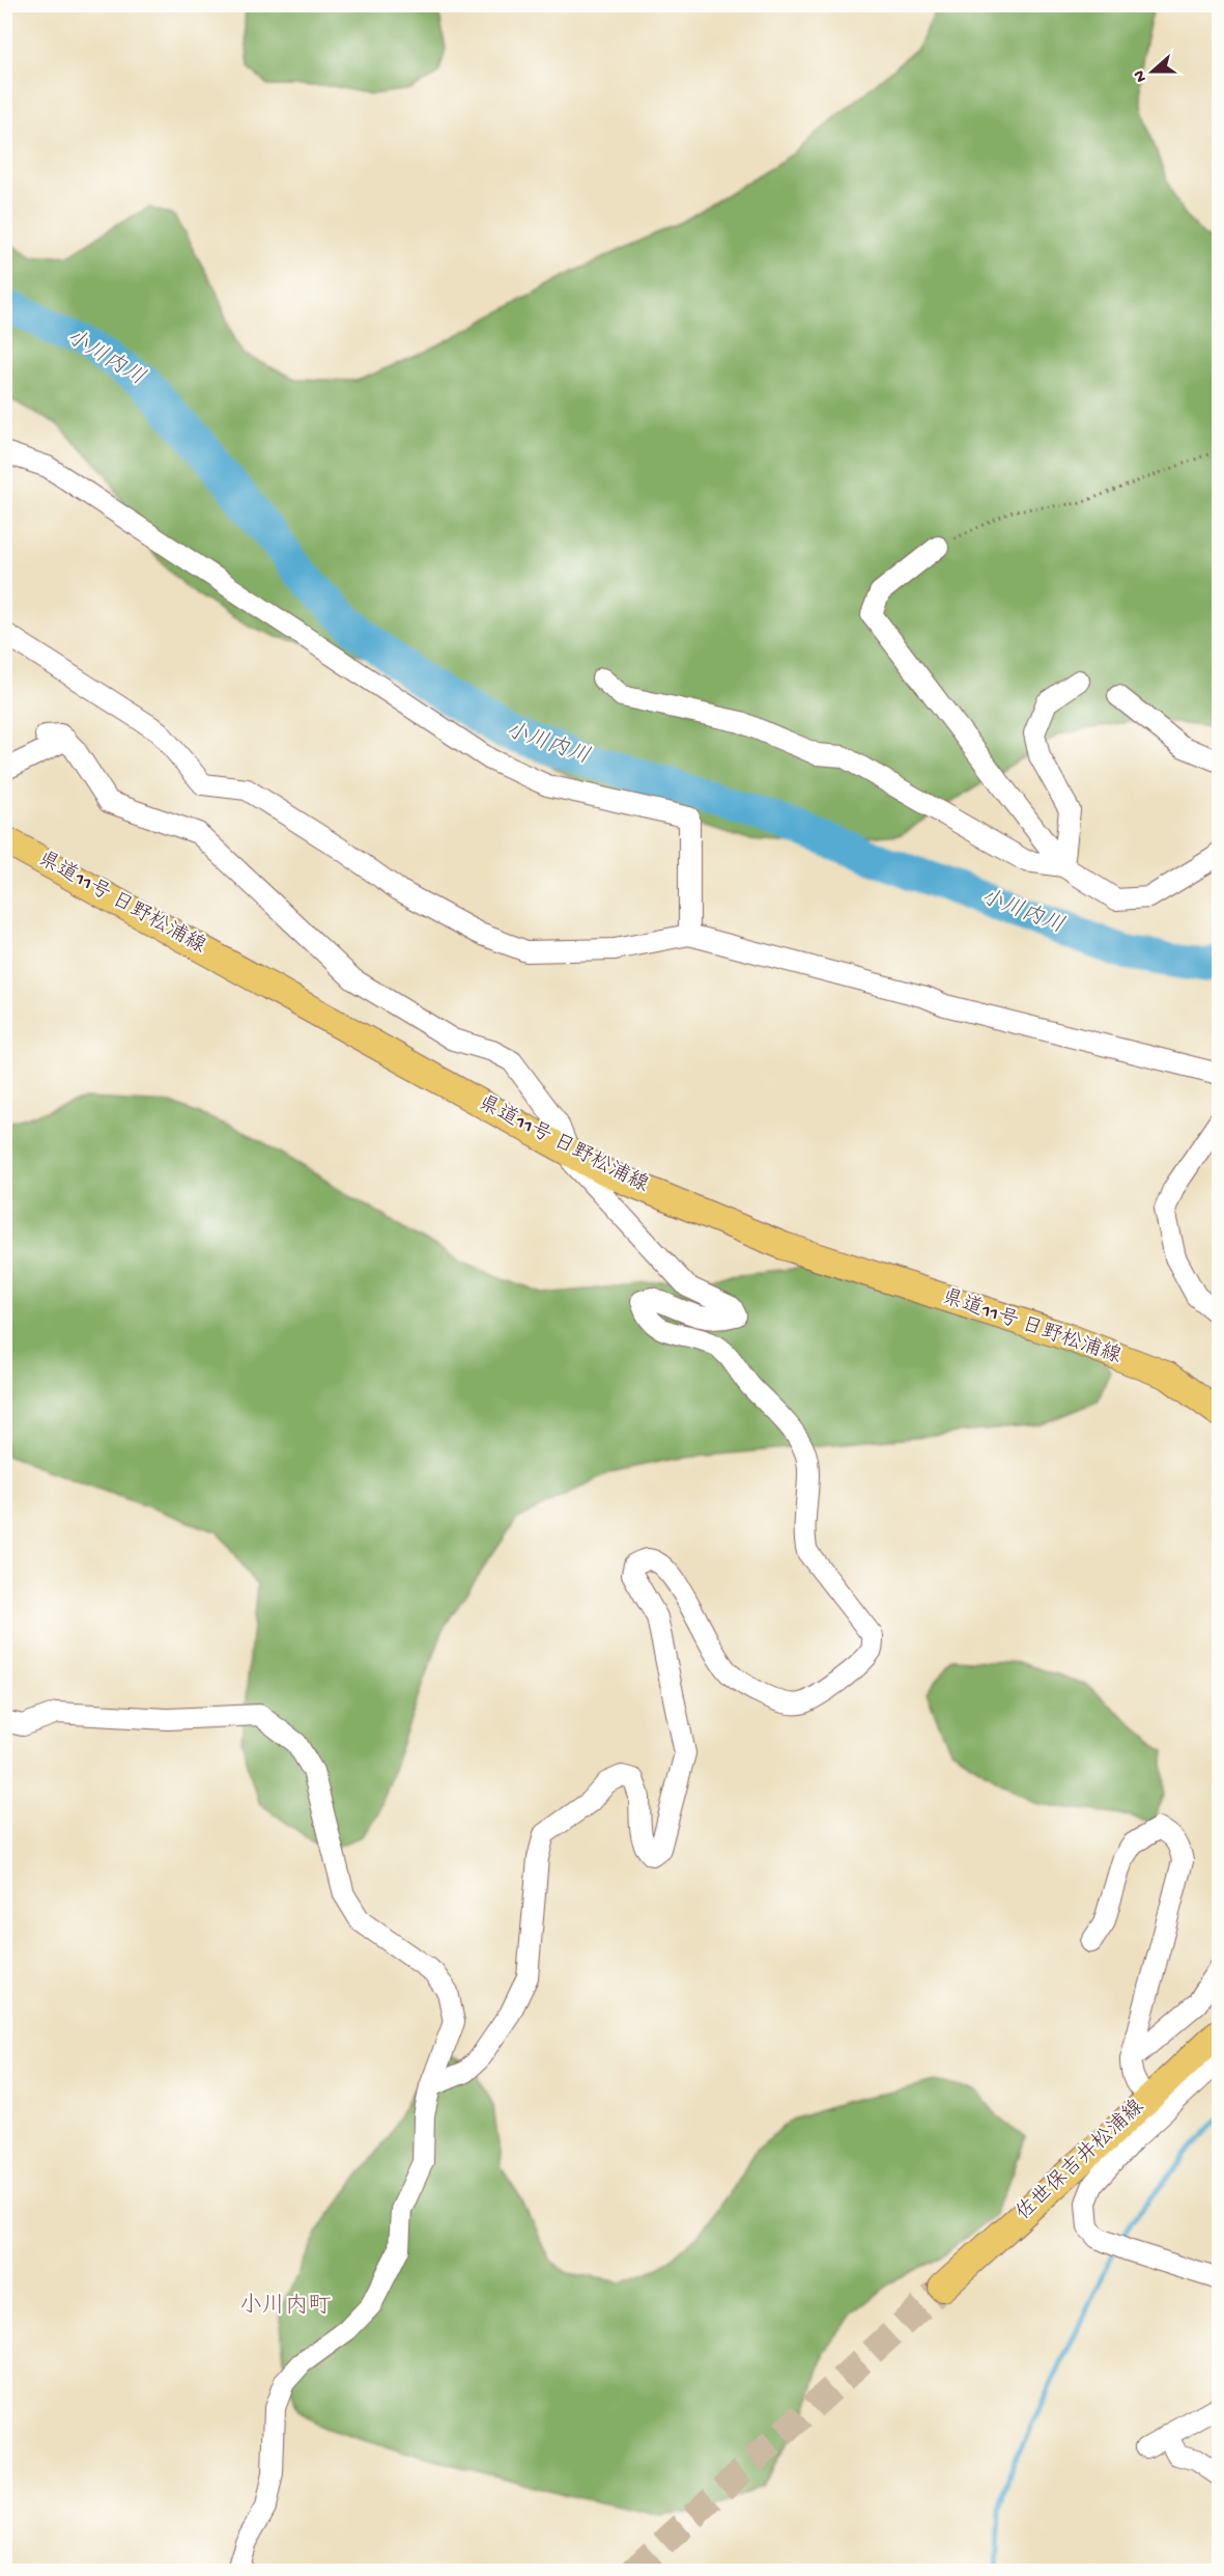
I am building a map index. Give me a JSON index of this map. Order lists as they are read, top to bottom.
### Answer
{
  "streets": {
    "main road": ["県道11号 日野松浦線", "佐世保吉井松浦線"]
  },
  "districts": ["小川内町"],
  "water": ["小川内川"],
  "north": "left"
}
